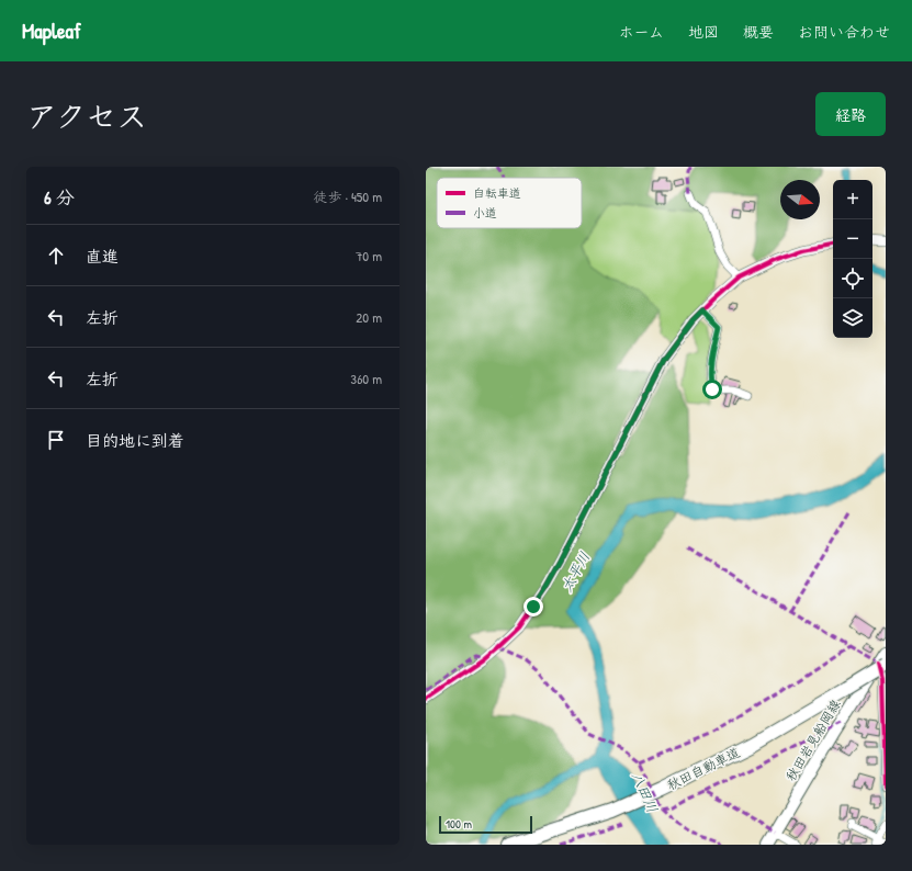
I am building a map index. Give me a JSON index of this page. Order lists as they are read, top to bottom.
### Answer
{
  "streets": {
    "highway": ["秋田自動車道"],
    "main road": ["秋田岩見船岡線"]
  },
  "crossings": [
    ["秋田岩見船岡線", "秋田自動車道"]
  ],
  "water": ["太平川", "八田川"],
  "legend": ["自転車道", "小道"],
  "scale_bar": "100 m",
  "north": "right",
  "page": {
    "header": "Mapleaf",
    "nav": [
      "ホーム",
      "地図",
      "概要",
      "お問い合わせ"
    ],
    "title": "アクセス",
    "buttons": "経路",
    "heading": ["6 分", "徒歩 · 450 m"],
    "map_buttons": ["+", "−"],
    "list": [
      ["直進", "70 m"],
      ["左折", "20 m"],
      ["左折", "360 m"],
      "目的地に到着"
    ],
    "scale": "100 m"
  }
}
